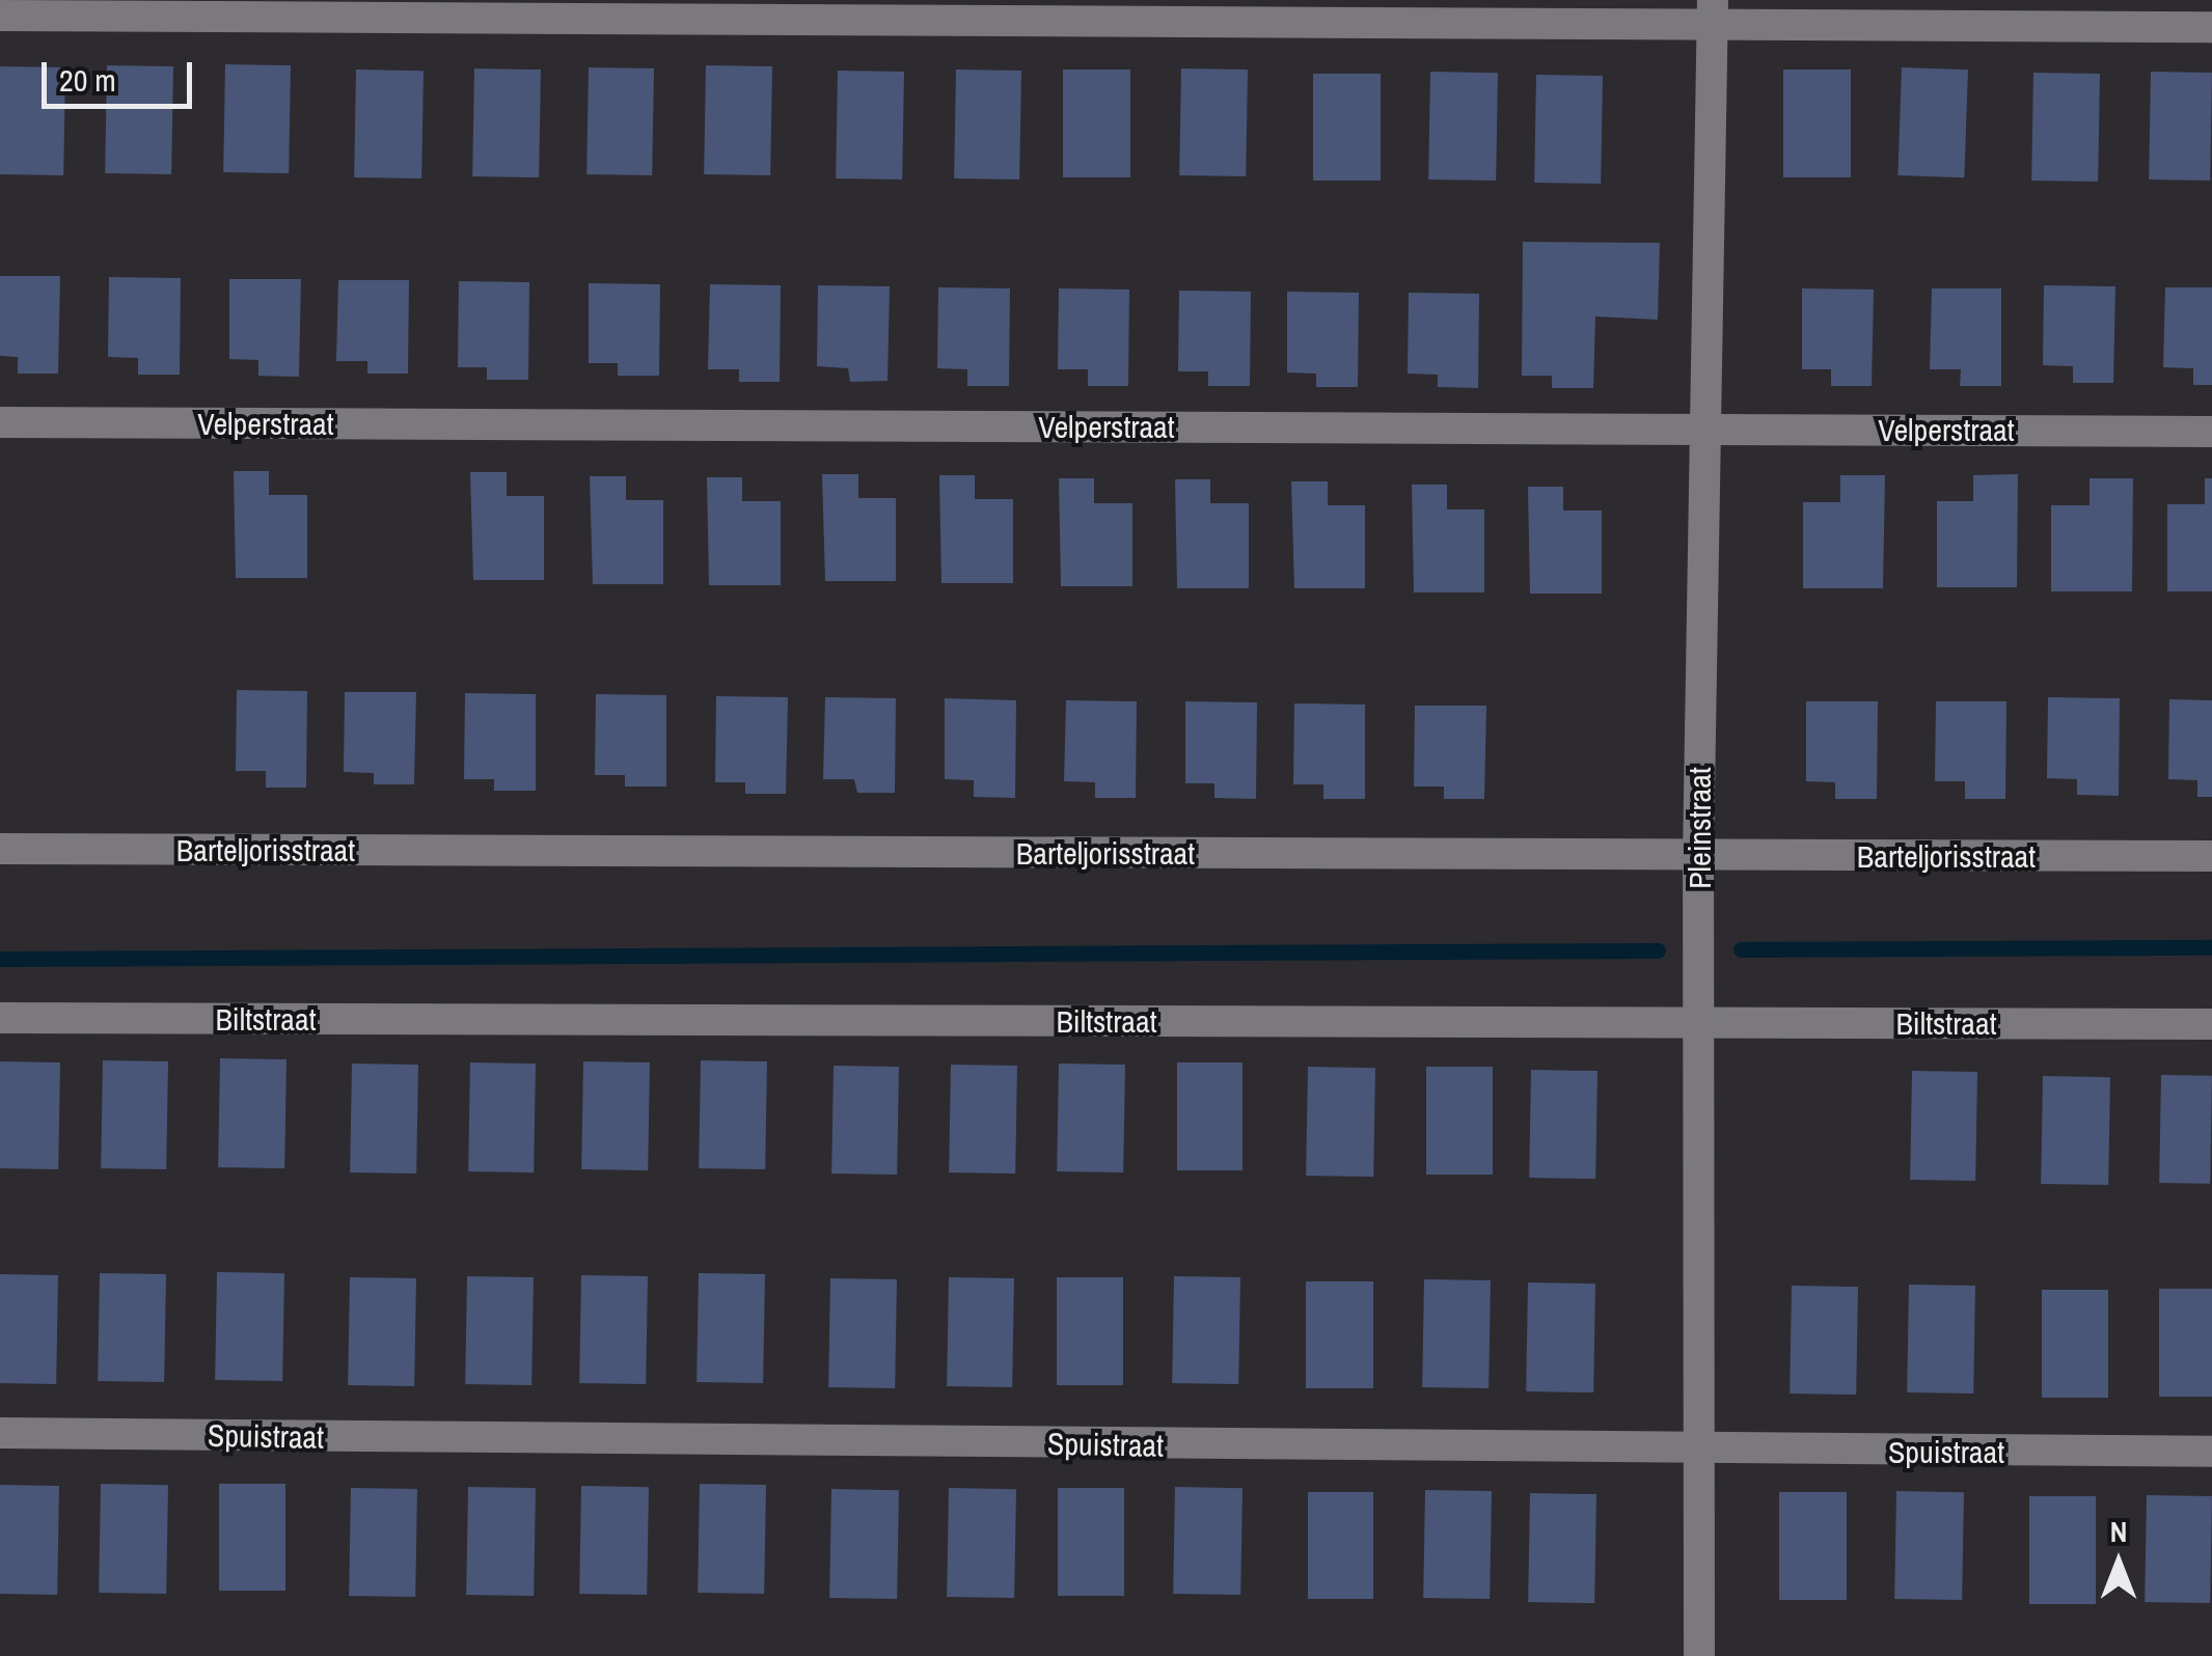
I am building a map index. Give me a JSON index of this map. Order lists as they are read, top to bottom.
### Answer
{
  "streets": {
    "street": [
      "Velperstraat",
      "Pleinstraat",
      "Barteljorisstraat",
      "Biltstraat",
      "Spuistraat"
    ]
  },
  "crossings": [
    ["Velperstraat", "Pleinstraat"],
    ["Pleinstraat", "Barteljorisstraat"],
    ["Pleinstraat", "Biltstraat"],
    ["Pleinstraat", "Spuistraat"]
  ],
  "scale_bar": "20 m",
  "north": "top"
}
